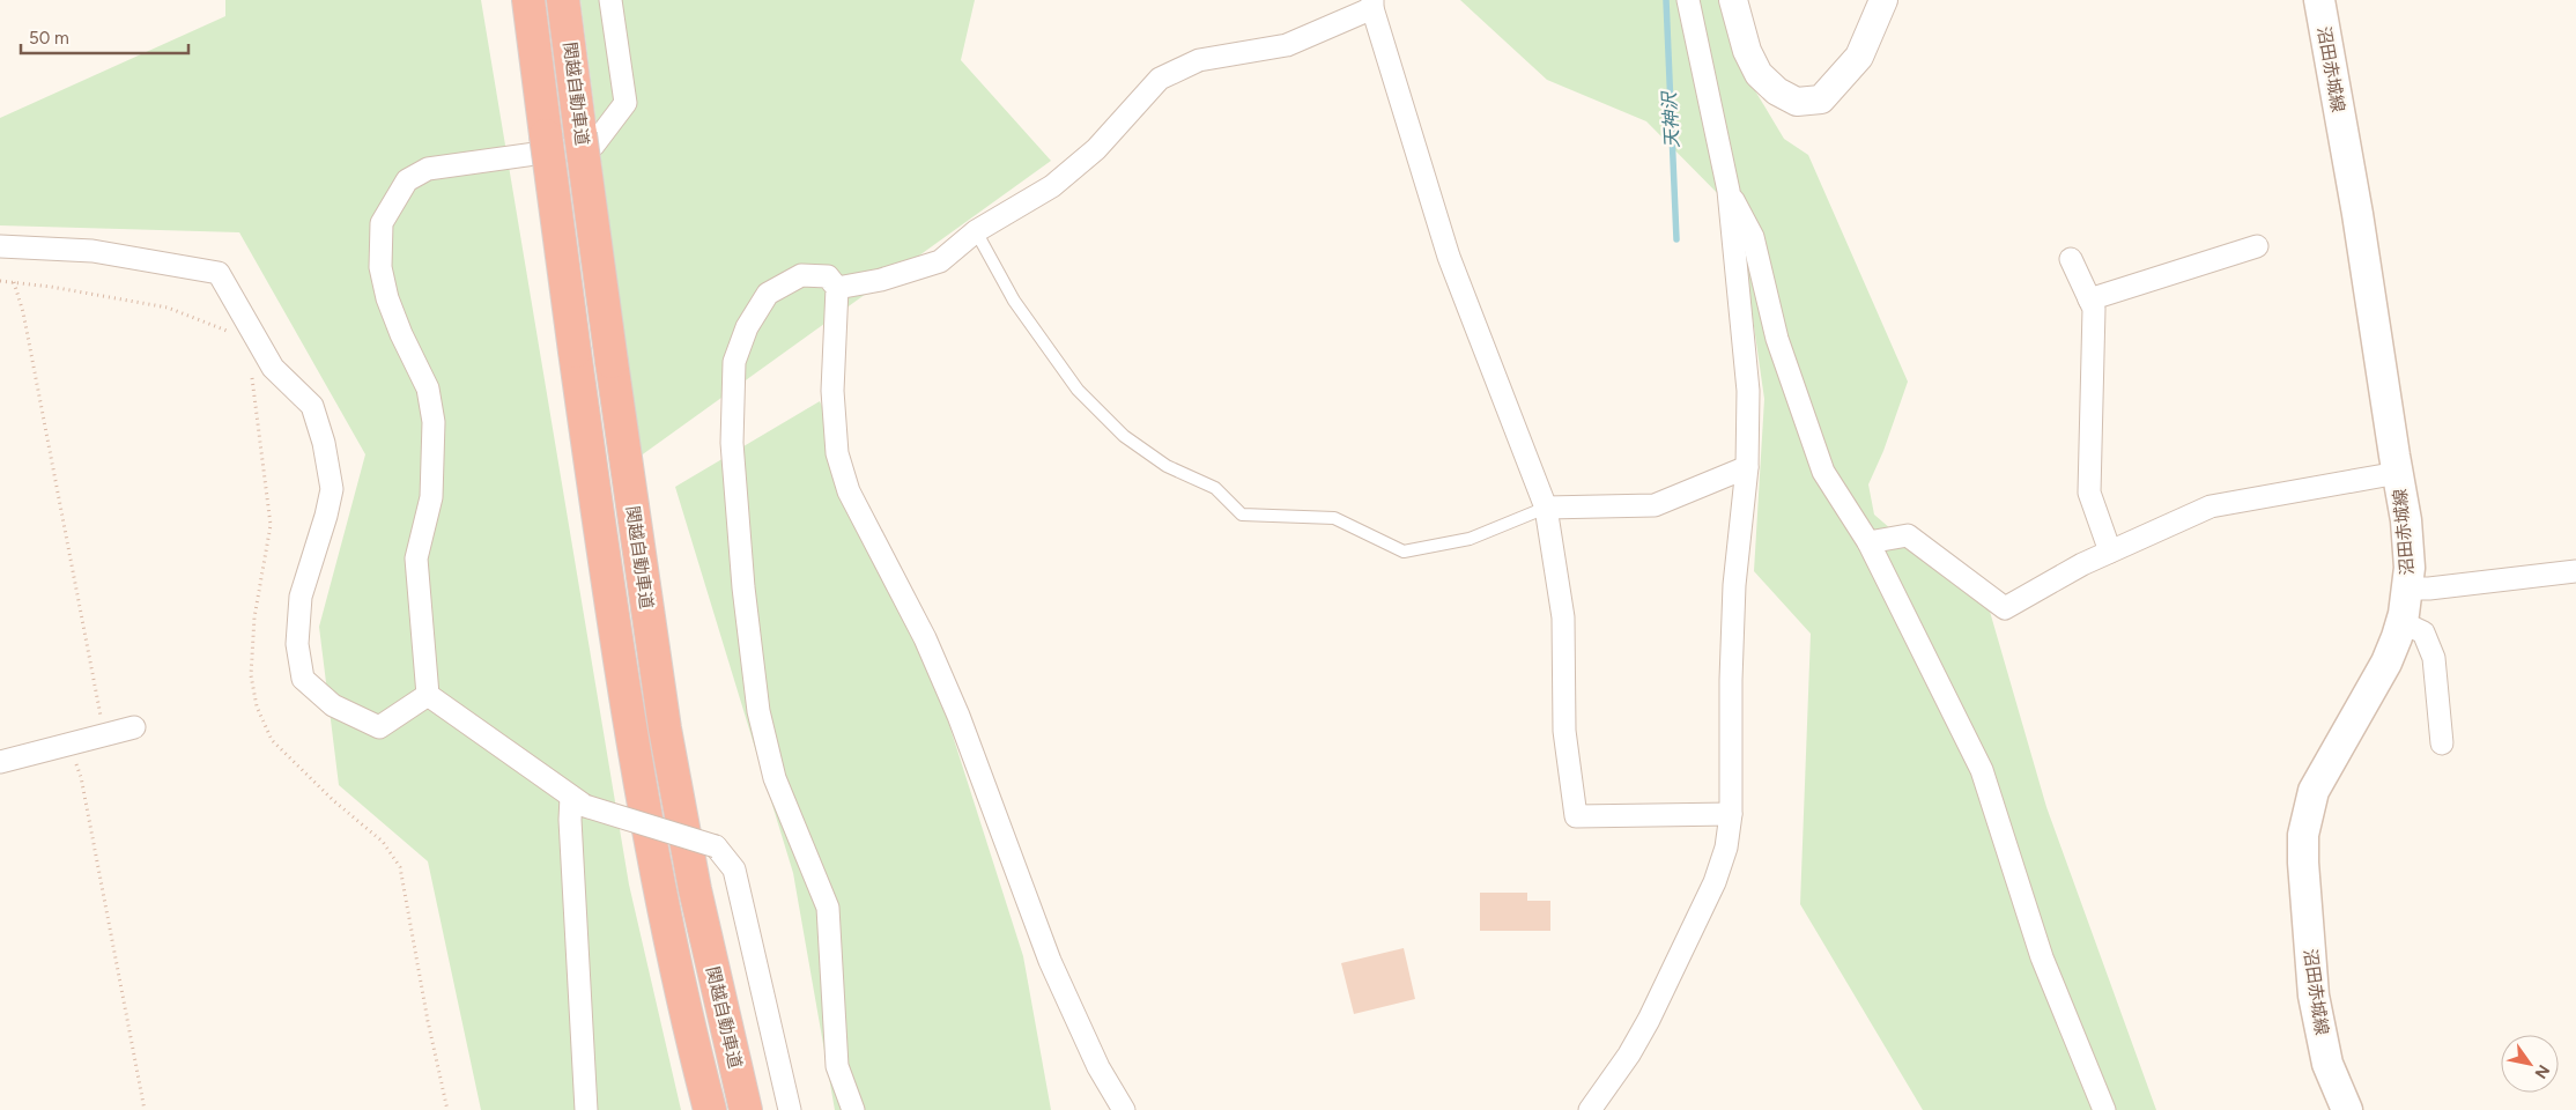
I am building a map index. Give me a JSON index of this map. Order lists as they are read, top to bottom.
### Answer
{
  "streets": {
    "highway": ["関越自動車道"],
    "main road": ["沼田赤城線"]
  },
  "water": ["天神沢"],
  "scale_bar": "50 m",
  "north": "bottom right"
}
